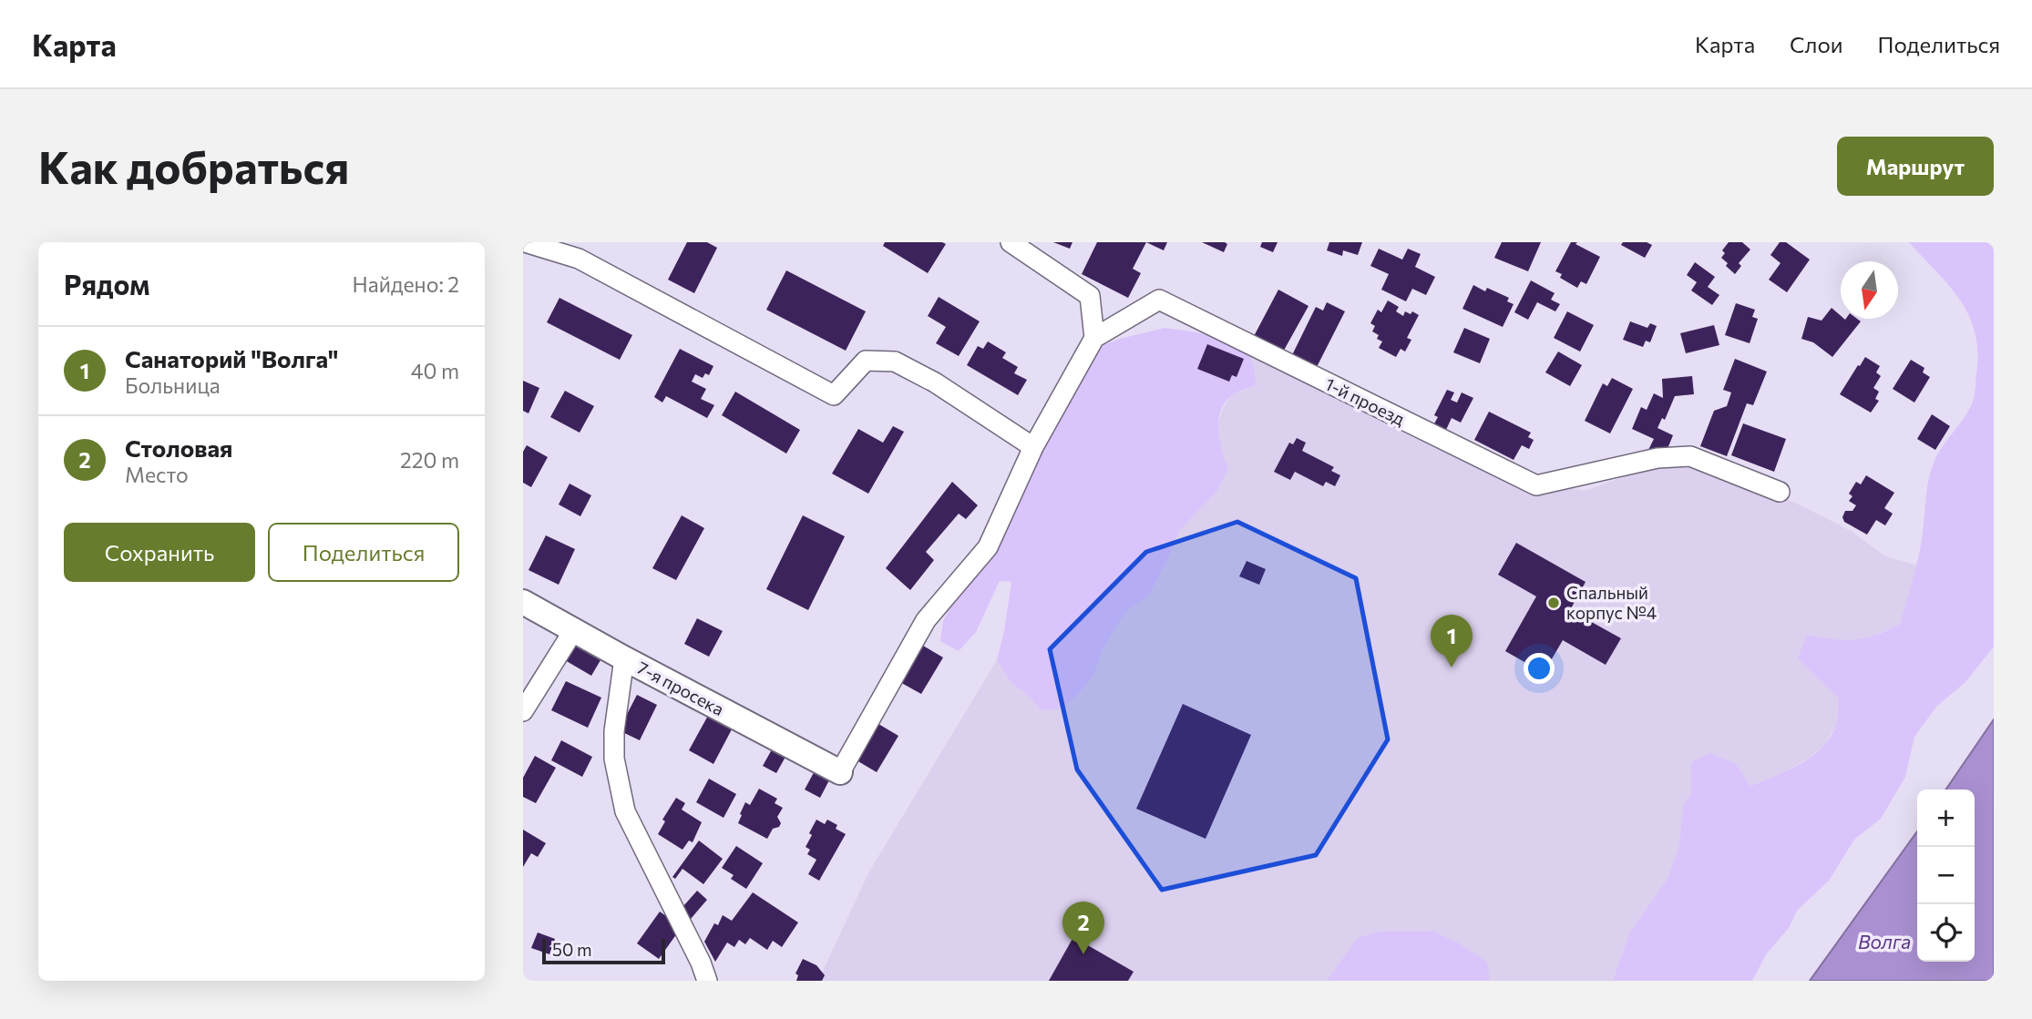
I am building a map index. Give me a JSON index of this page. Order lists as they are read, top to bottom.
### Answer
{
  "streets": {
    "street": ["1-й проезд", "7-я просека"]
  },
  "water": ["Волга"],
  "places": ["Спальный корпус №4"],
  "scale_bar": "50 m",
  "north": "bottom",
  "page": {
    "header": "Карта",
    "nav": ["Карта", "Слои", "Поделиться"],
    "buttons": [
      "Маршрут",
      ["Сохранить", "Поделиться"]
    ],
    "title": "Как добраться",
    "heading": ["Рядом", "Найдено: 2"],
    "list": [
      {
        "mark": "1",
        "name": "Санаторий \"Волга\"",
        "note": "Больница",
        "value": "40 m"
      },
      {
        "mark": "2",
        "name": "Столовая",
        "note": "Место",
        "value": "220 m"
      }
    ],
    "pins": ["1", "2"],
    "map_buttons": ["+", "−"],
    "scale": "50 m"
  }
}
